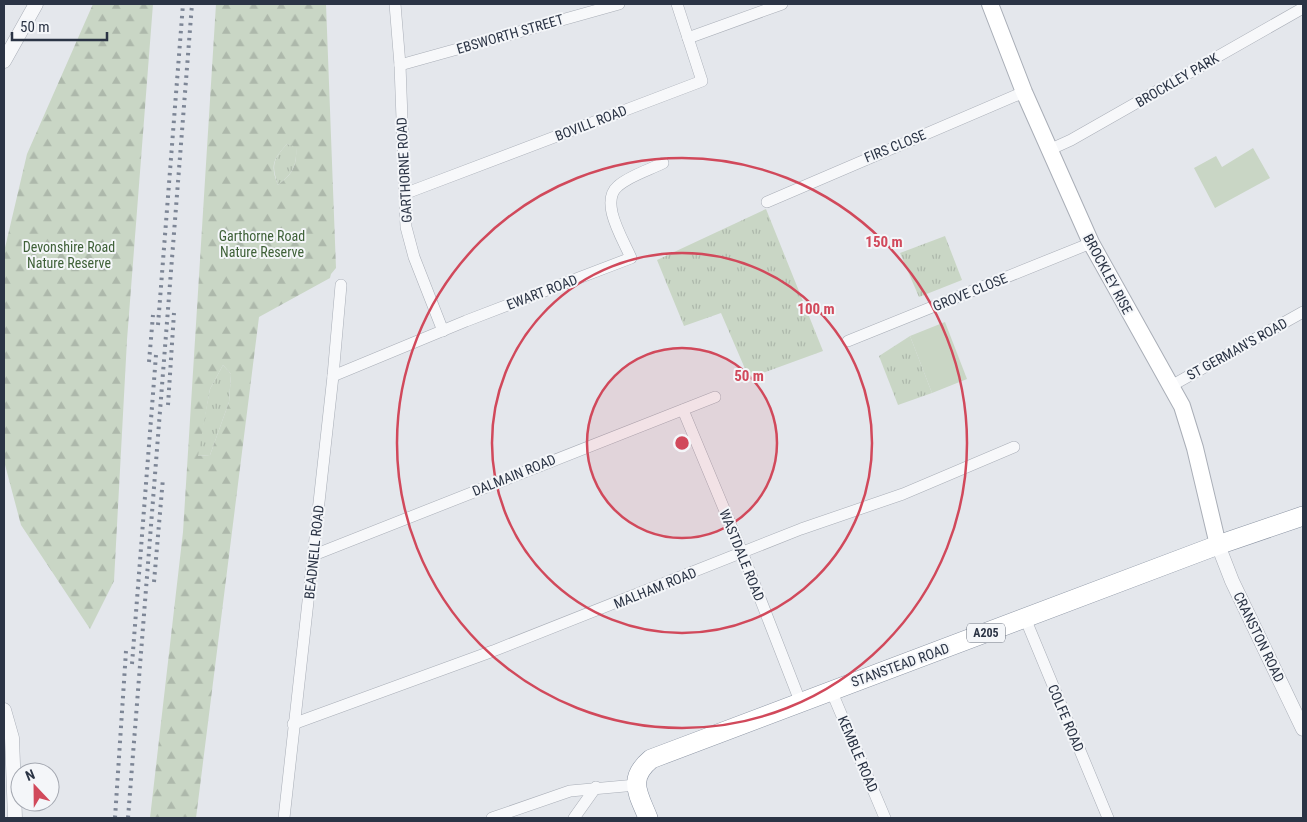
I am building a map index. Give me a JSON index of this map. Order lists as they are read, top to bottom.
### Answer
{
  "streets": {
    "highway": ["A205", "STANSTEAD ROAD"],
    "main road": ["BROCKLEY RISE"],
    "street": [
      "EBSWORTH STREET",
      "BROCKLEY PARK",
      "BOVILL ROAD",
      "FIRS CLOSE",
      "GARTHORNE ROAD",
      "EWART ROAD",
      "GROVE CLOSE",
      "ST GERMAN'S ROAD",
      "DALMAIN ROAD",
      "BEADNELL ROAD",
      "WASTDALE ROAD",
      "MALHAM ROAD",
      "CRANSTON ROAD",
      "COLFE ROAD",
      "KEMBLE ROAD"
    ]
  },
  "crossings": [
    ["EBSWORTH STREET", "GARTHORNE ROAD"],
    ["BROCKLEY PARK", "BROCKLEY RISE"],
    ["BOVILL ROAD", "GARTHORNE ROAD"],
    ["FIRS CLOSE", "BROCKLEY RISE"],
    ["GARTHORNE ROAD", "EWART ROAD"],
    ["BROCKLEY RISE", "GROVE CLOSE"],
    ["BROCKLEY RISE", "ST GERMAN'S ROAD"],
    ["BROCKLEY RISE", "CRANSTON ROAD"],
    ["BROCKLEY RISE", "STANSTEAD ROAD"],
    ["EWART ROAD", "BEADNELL ROAD"],
    ["DALMAIN ROAD", "BEADNELL ROAD"],
    ["DALMAIN ROAD", "WASTDALE ROAD"],
    ["BEADNELL ROAD", "MALHAM ROAD"],
    ["WASTDALE ROAD", "MALHAM ROAD"],
    ["WASTDALE ROAD", "STANSTEAD ROAD"],
    ["CRANSTON ROAD", "STANSTEAD ROAD"],
    ["STANSTEAD ROAD", "COLFE ROAD"],
    ["STANSTEAD ROAD", "KEMBLE ROAD"]
  ],
  "parks": ["Garthorne Road Nature Reserve", "Devonshire Road Nature Reserve"],
  "scale_bar": "50 m",
  "north": "top",
  "rings": ["150 m", "100 m", "50 m"]
}
